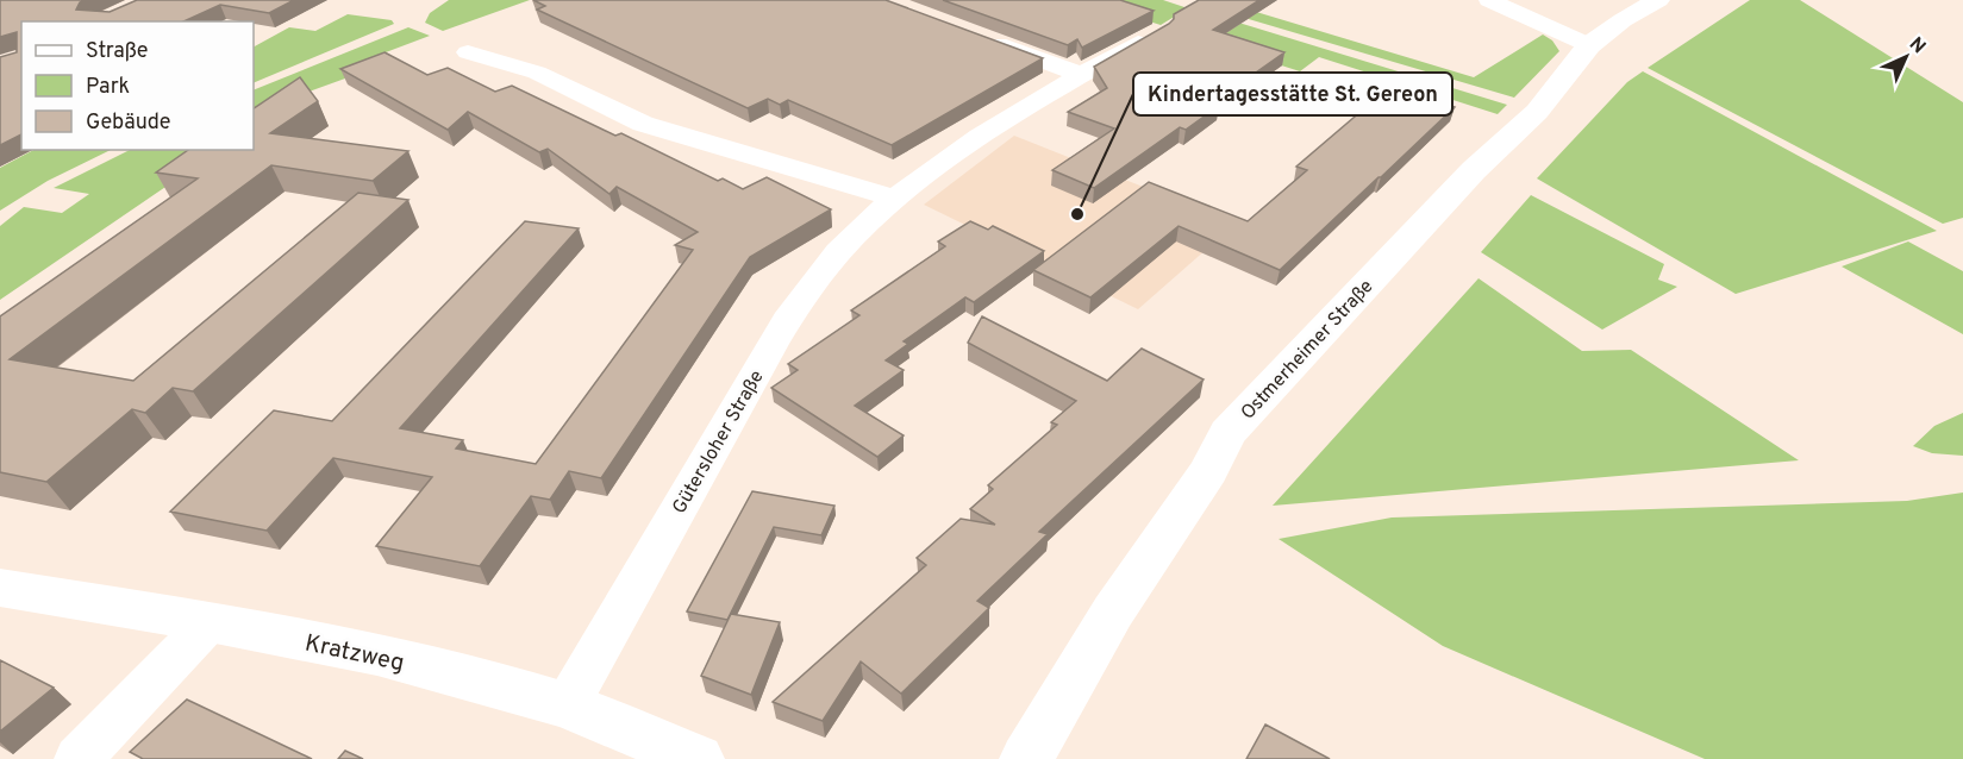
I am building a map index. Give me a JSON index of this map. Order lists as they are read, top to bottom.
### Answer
{
  "streets": {
    "street": ["Ostmerheimer Straße", "Gütersloher Straße", "Kratzweg"]
  },
  "crossings": [
    ["Gütersloher Straße", "Kratzweg"]
  ],
  "places": ["Kindertagesstätte St. Gereon"],
  "legend": ["Straße", "Park", "Gebäude"],
  "north": "top right"
}
